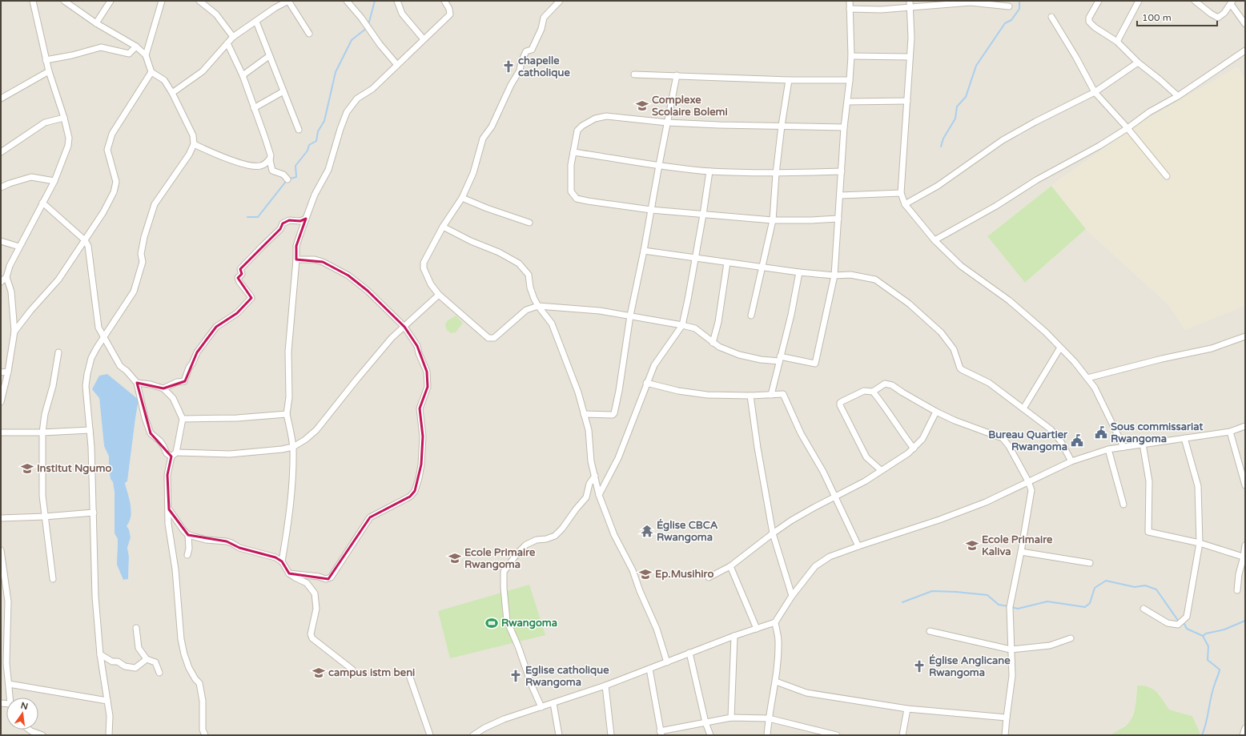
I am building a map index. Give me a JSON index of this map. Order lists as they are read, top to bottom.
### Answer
{
  "places": {
    "church": ["chapelle catholique", "Église Anglicane Rwangoma", "Eglise catholique Rwangoma"],
    "school or university": [
      "Complexe Scolaire Bolemi",
      "Institut Ngumo",
      "Ecole Primaire Kaliva",
      "Ecole Primaire Rwangoma",
      "Ep.Musihiro",
      "campus istm beni"
    ],
    "public building": ["Sous commissariat Rwangoma", "Bureau Quartier Rwangoma"],
    "temple": ["Église CBCA Rwangoma"],
    "sports": ["Rwangoma"]
  },
  "scale_bar": "100 m",
  "north": "top"
}
